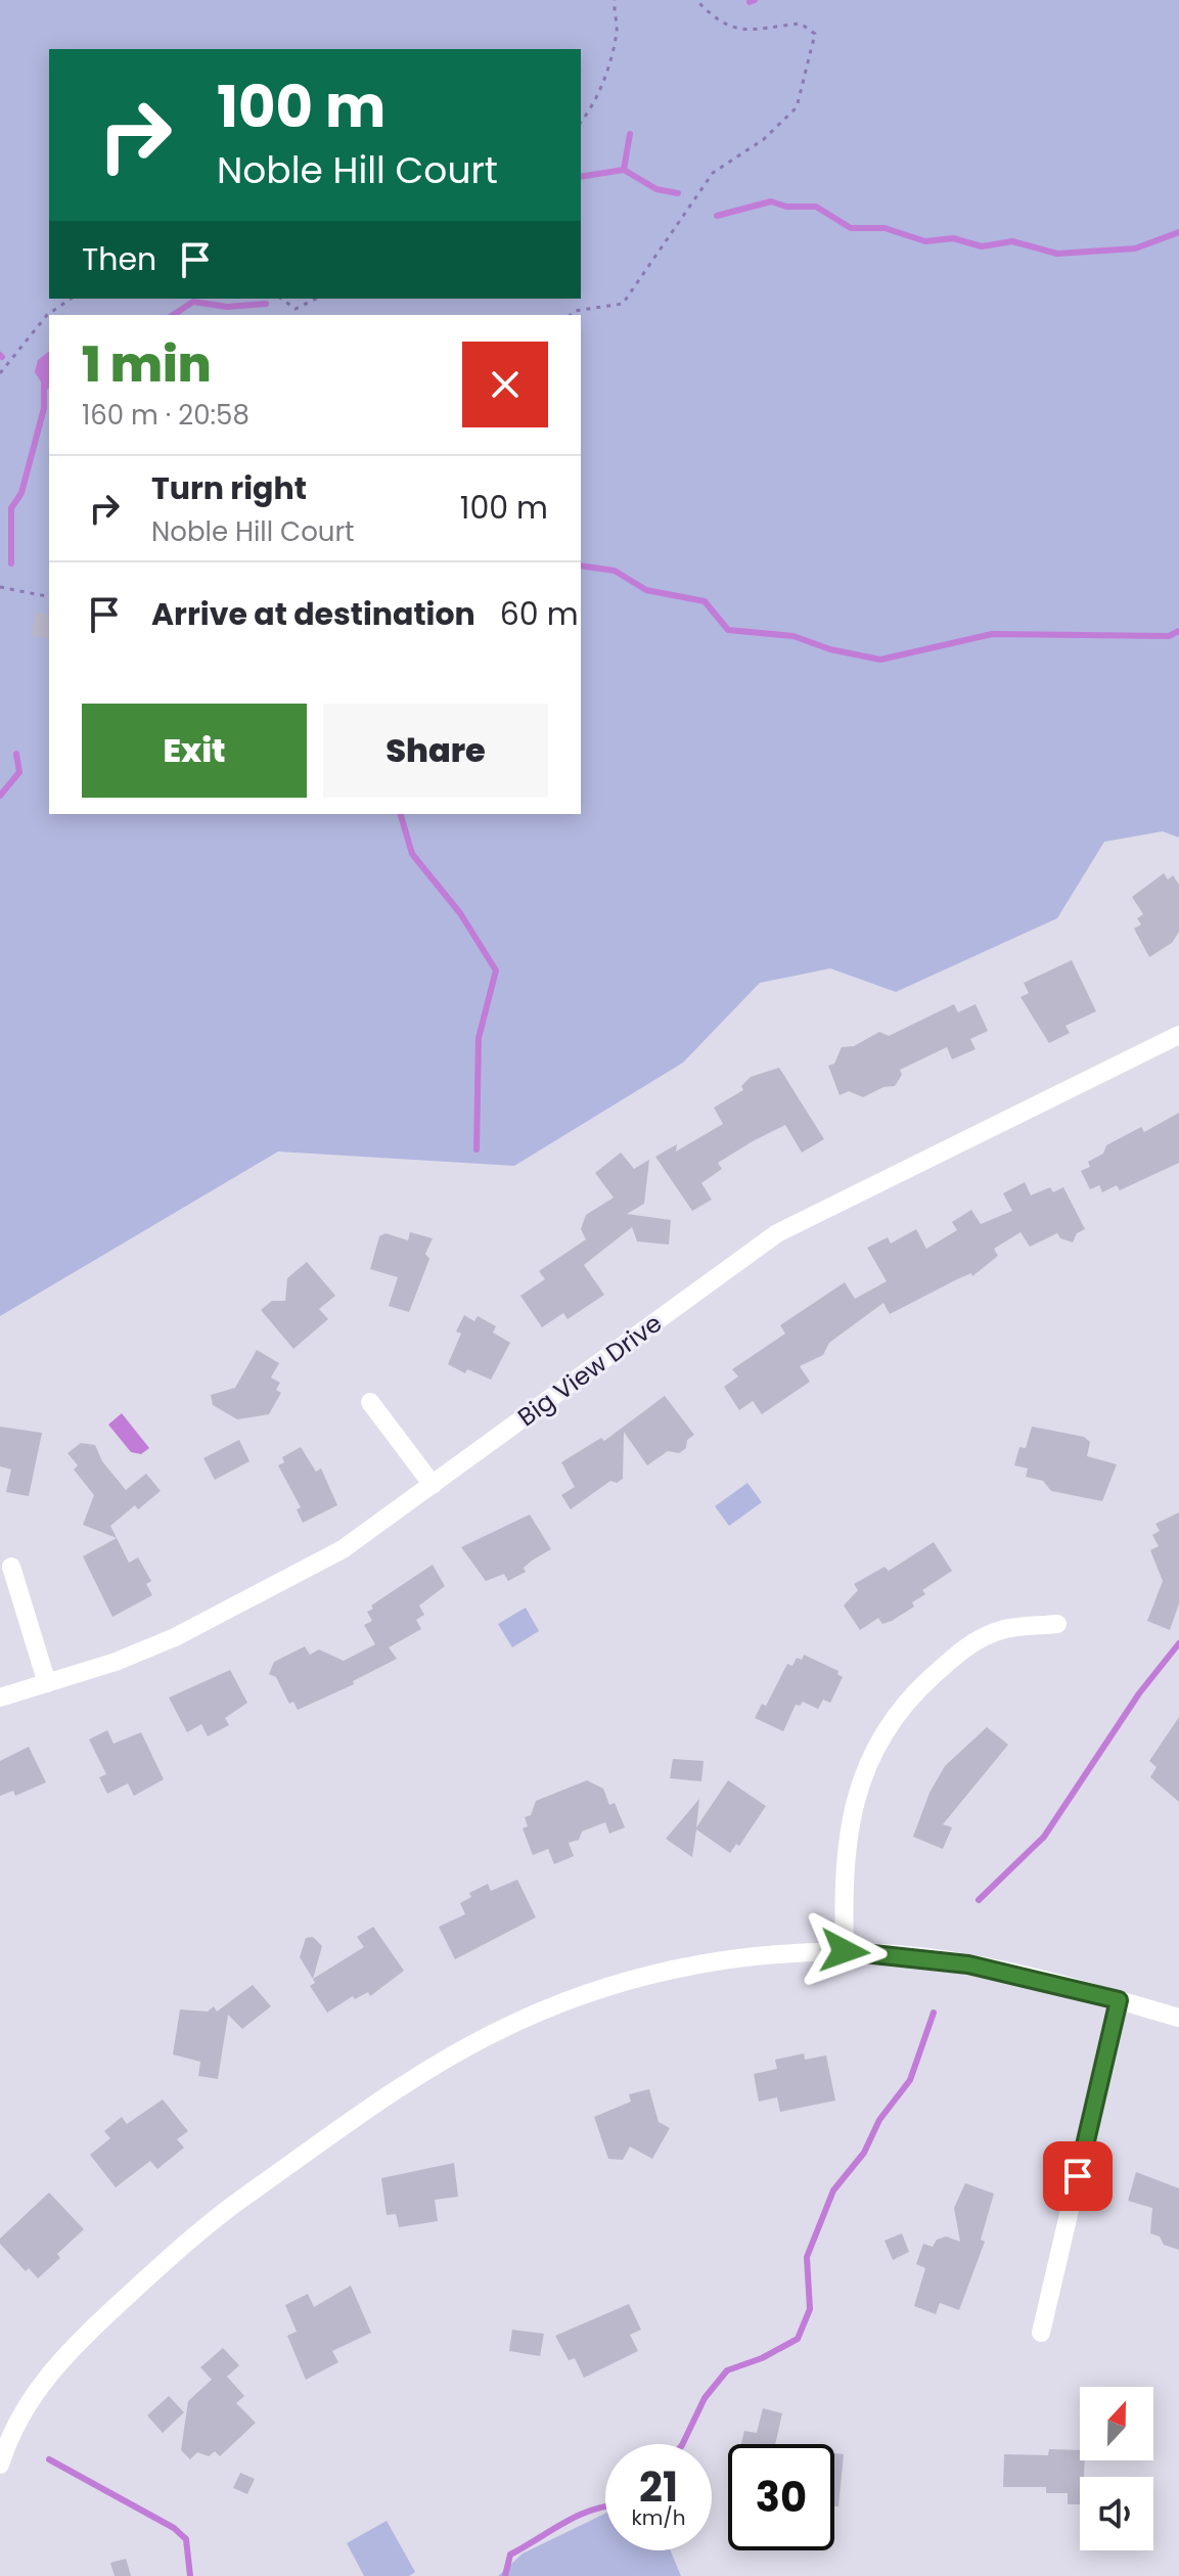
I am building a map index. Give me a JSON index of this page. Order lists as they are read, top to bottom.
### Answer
{
  "streets": {
    "street": ["Big View Drive"]
  },
  "north": "top",
  "page": {
    "turn": ["100 m", "Noble Hill Court"],
    "then": "Then",
    "heading": ["1 min", "160 m · 20:58"],
    "list": [
      {
        "name": "Turn right",
        "note": "Noble Hill Court",
        "value": "100 m"
      },
      {
        "name": "Arrive at destination",
        "value": "60 m"
      }
    ],
    "buttons": ["Exit", "Share"],
    "speed": "21 km/h",
    "limit": "30"
  }
}
